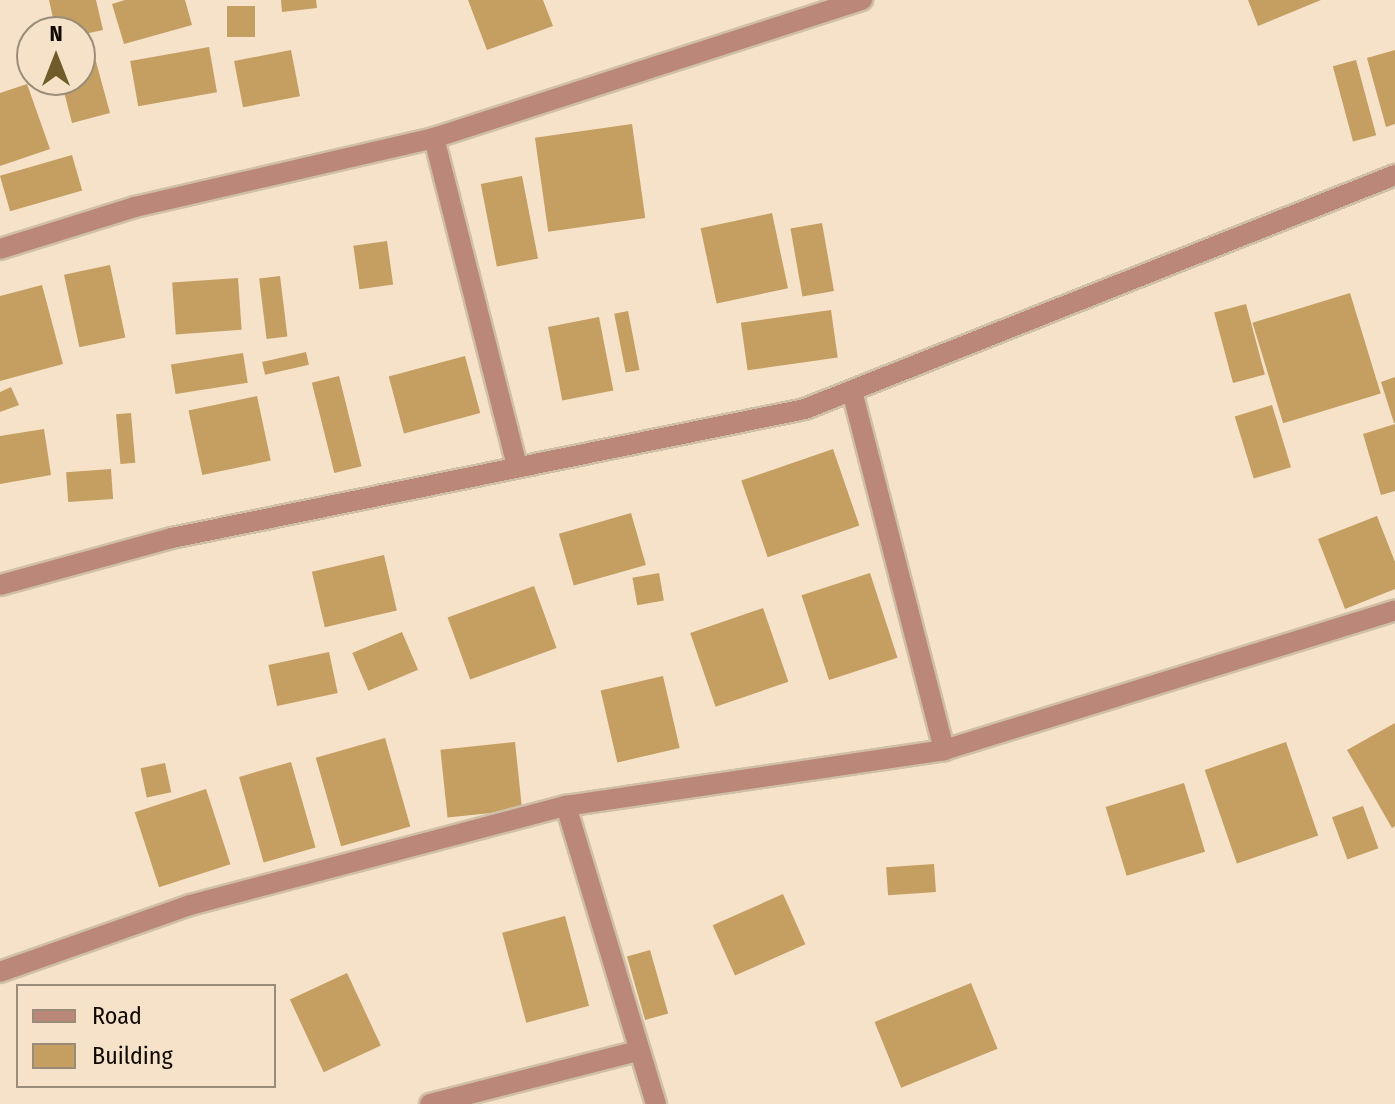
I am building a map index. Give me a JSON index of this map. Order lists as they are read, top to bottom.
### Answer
{
  "legend": ["Road", "Building"],
  "north": "top"
}
